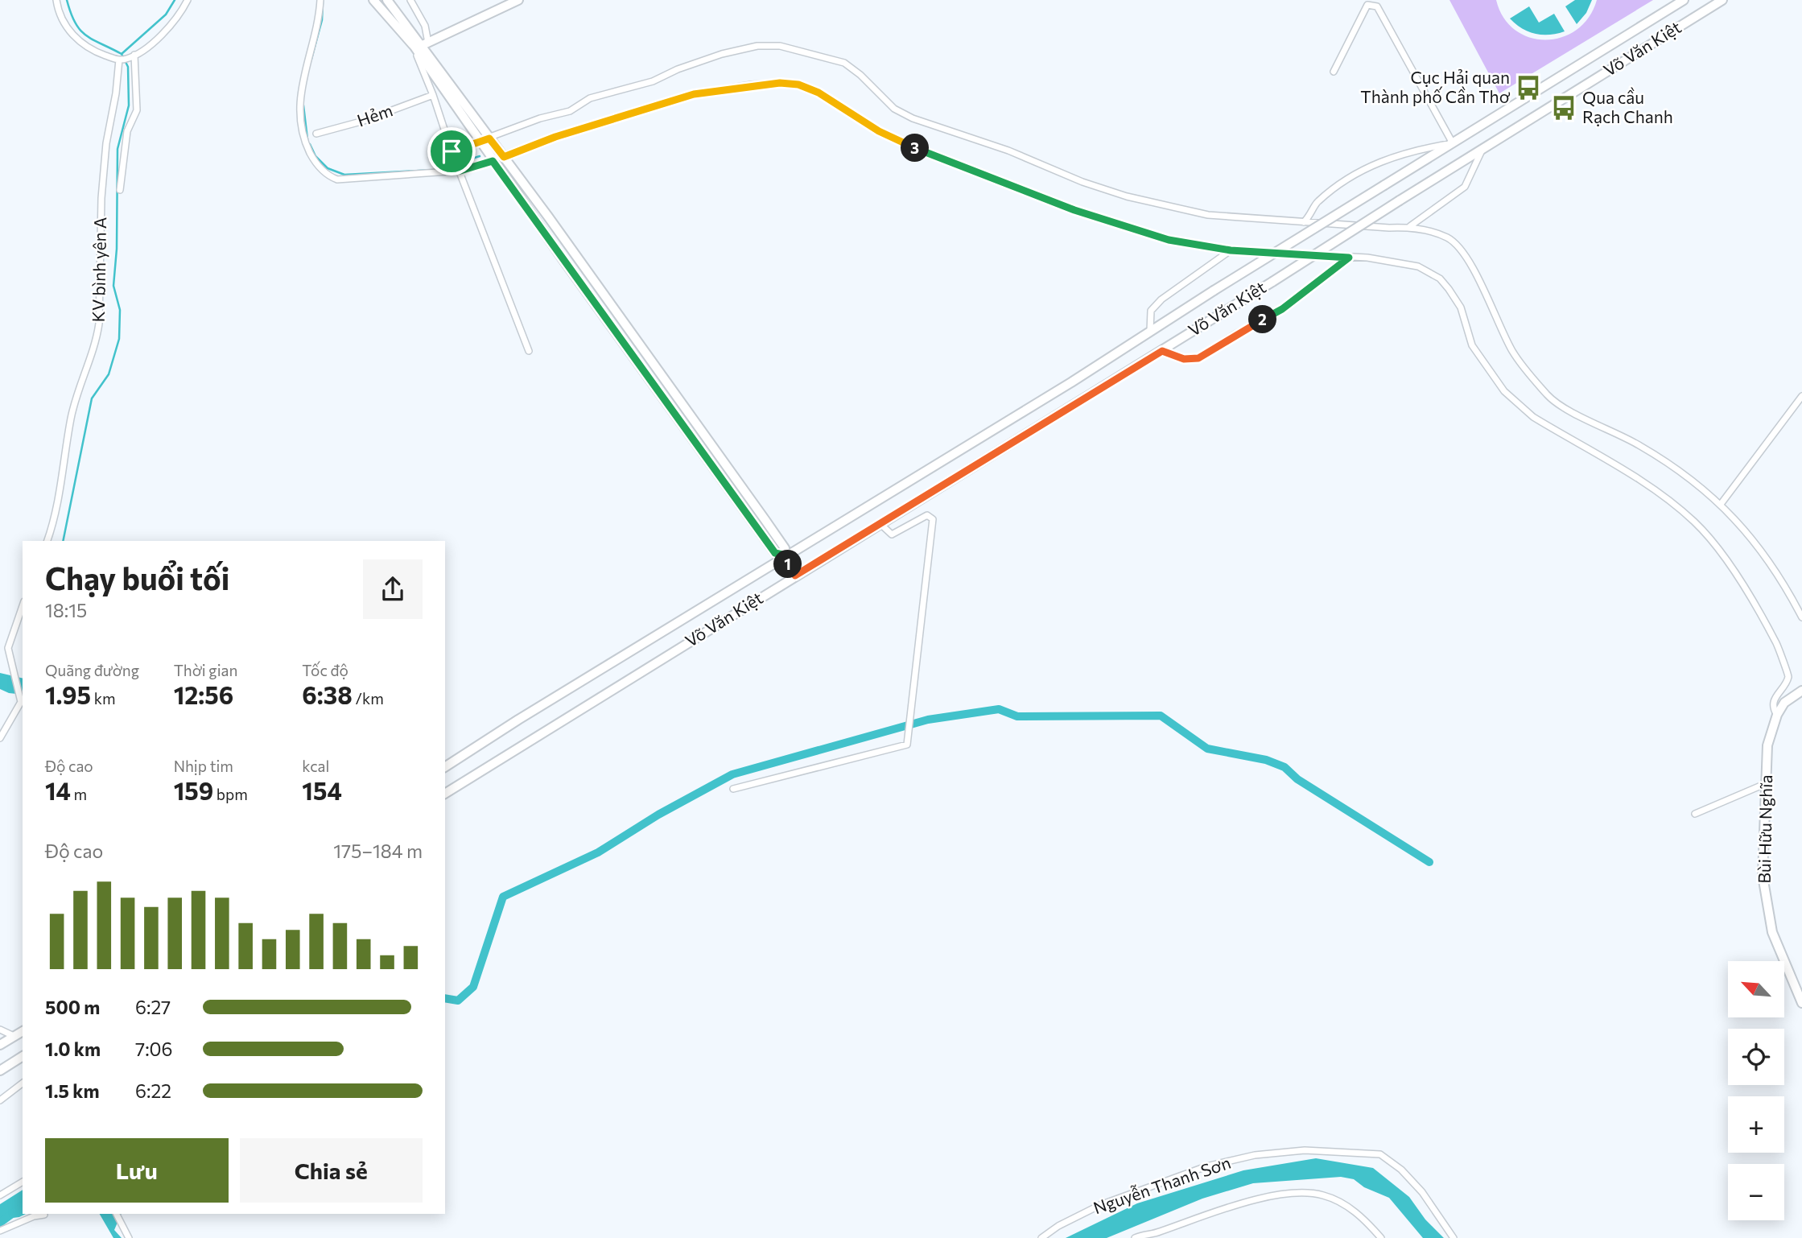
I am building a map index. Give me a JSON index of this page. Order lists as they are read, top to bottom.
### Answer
{
  "streets": {
    "main road": ["Võ Văn Kiệt", "Bùi Hữu Nghĩa"],
    "street": ["Hẻm", "KV bình yên A", "Nguyễn Thanh Sơn"]
  },
  "places": {
    "bus stop": ["Cục Hải quan Thành phố Cần Thơ", "Qua cầu Rạch Chanh"]
  },
  "north": "top left",
  "page": {
    "pins": ["3", "2", "1"],
    "heading": ["Chạy buổi tối", "18:15"],
    "stats": [
      ["Quãng đường", "1.95 km"],
      ["Thời gian", "12:56"],
      ["Tốc độ", "6:38 /km"],
      ["Độ cao", "14 m"],
      ["Nhịp tim", "159 bpm"],
      ["kcal", "154"]
    ],
    "chart": ["Độ cao", "175–184 m"],
    "map_buttons": ["+", "−"],
    "list": [
      {
        "name": "500 m",
        "note": "6:27"
      },
      {
        "name": "1.0 km",
        "note": "7:06"
      },
      {
        "name": "1.5 km",
        "note": "6:22"
      }
    ],
    "buttons": ["Lưu", "Chia sẻ"]
  }
}
